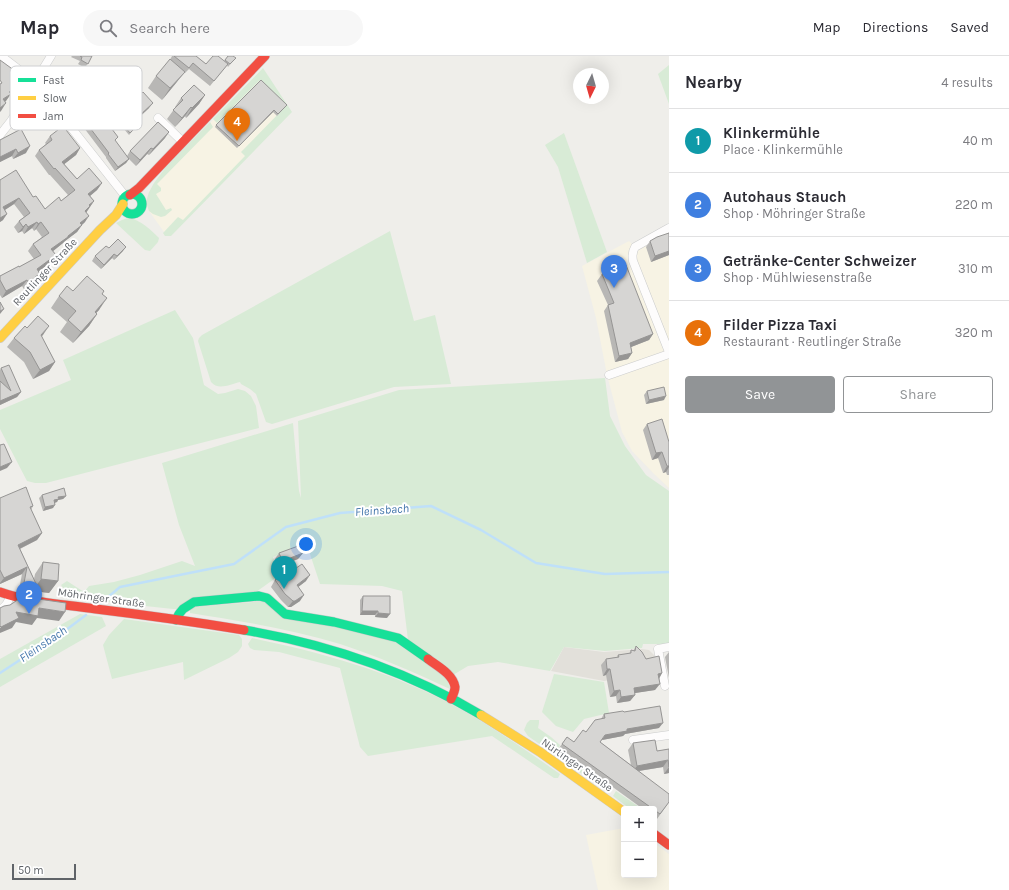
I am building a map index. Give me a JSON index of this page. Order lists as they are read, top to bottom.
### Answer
{
  "streets": {
    "street": ["Reutlinger Straße", "Möhringer Straße", "Nürtinger Straße"]
  },
  "crossings": [
    ["Möhringer Straße", "Nürtinger Straße"]
  ],
  "water": ["Fleinsbach"],
  "legend": ["Fast", "Slow", "Jam"],
  "scale_bar": "50 m",
  "north": "bottom",
  "page": {
    "header": "Map",
    "search": "Search here",
    "nav": ["Map", "Directions", "Saved"],
    "heading": ["Nearby", "4 results"],
    "pins": [
      "4",
      "3",
      "1",
      "2"
    ],
    "list": [
      {
        "mark": "1",
        "name": "Klinkermühle",
        "note": "Place · Klinkermühle",
        "value": "40 m"
      },
      {
        "mark": "2",
        "name": "Autohaus Stauch",
        "note": "Shop · Möhringer Straße",
        "value": "220 m"
      },
      {
        "mark": "3",
        "name": "Getränke-Center Schweizer",
        "note": "Shop · Mühlwiesenstraße",
        "value": "310 m"
      },
      {
        "mark": "4",
        "name": "Filder Pizza Taxi",
        "note": "Restaurant · Reutlinger Straße",
        "value": "320 m"
      }
    ],
    "buttons": ["Save", "Share"],
    "map_buttons": ["+", "−"],
    "scale": "50 m"
  }
}
